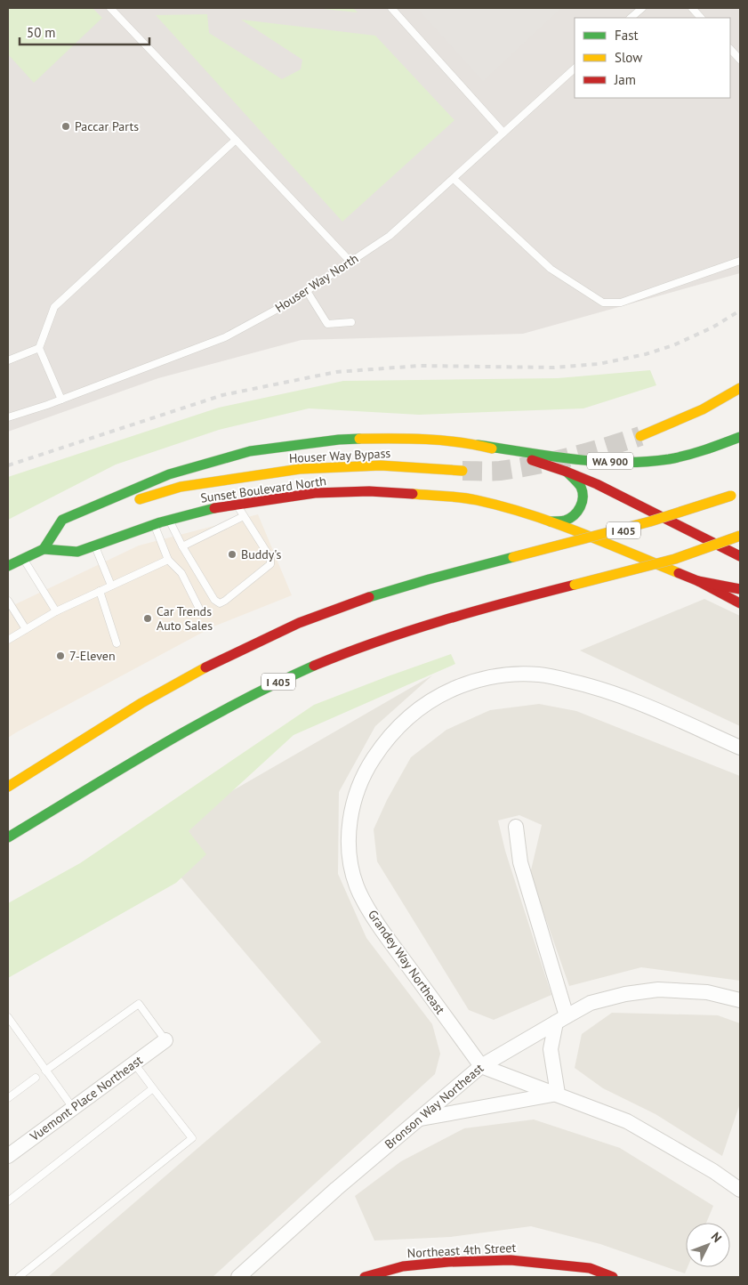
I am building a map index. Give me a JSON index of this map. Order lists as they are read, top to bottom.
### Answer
{
  "streets": {
    "main road": [
      "Houser Way Bypass",
      "WA 900",
      "Sunset Boulevard North",
      "I 405",
      "Northeast 4th Street"
    ],
    "street": ["Grandey Way Northeast", "Vuemont Place Northeast", "Bronson Way Northeast"],
    "lane": ["Houser Way North"]
  },
  "crossings": [
    ["Houser Way Bypass", "WA 900"],
    ["Grandey Way Northeast", "Bronson Way Northeast"]
  ],
  "places": [
    "Paccar Parts",
    "Buddy's",
    "Car Trends Auto Sales",
    "7-Eleven"
  ],
  "legend": ["Fast", "Slow", "Jam"],
  "scale_bar": "50 m",
  "north": "top right"
}
